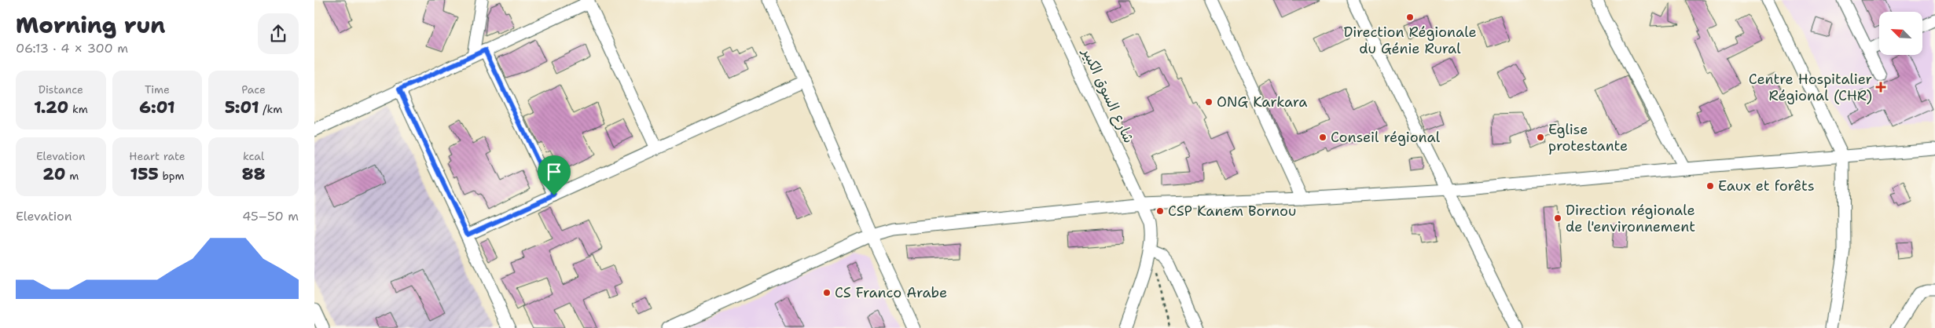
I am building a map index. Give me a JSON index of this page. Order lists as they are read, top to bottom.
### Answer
{
  "streets": {
    "street": ["شارع السوق الكبير"]
  },
  "places": {
    "other": [
      "Direction Régionale du Génie Rural",
      "ONG Karkara",
      "Conseil régional",
      "Eglise protestante",
      "Eaux et forêts",
      "CSP Kanem Bornou",
      "Direction régionale de l'environnement",
      "CS Franco Arabe"
    ],
    "health": ["Centre Hospitalier Régional (CHR)"]
  },
  "north": "top left",
  "page": {
    "heading": ["Morning run", "06:13 · 4 × 300 m"],
    "stats": [
      ["Distance", "1.20 km"],
      ["Time", "6:01"],
      ["Pace", "5:01 /km"],
      ["Elevation", "20 m"],
      ["Heart rate", "155 bpm"],
      ["kcal", "88"]
    ],
    "chart": ["Elevation", "45–50 m"]
  }
}
